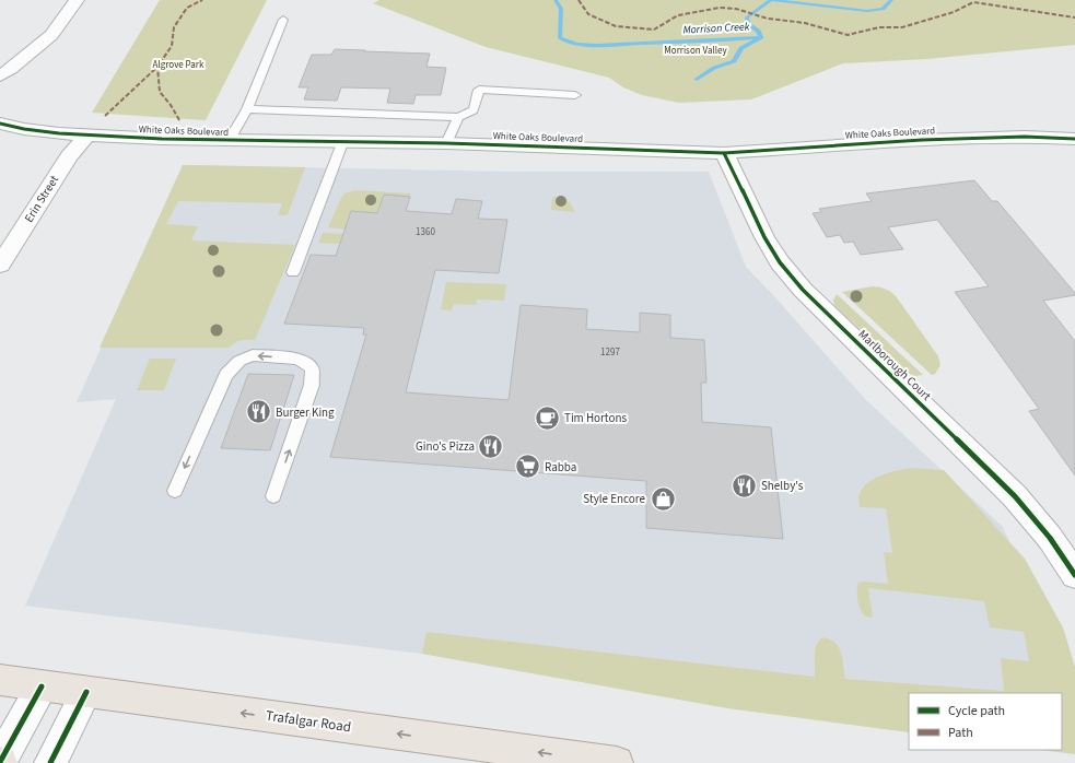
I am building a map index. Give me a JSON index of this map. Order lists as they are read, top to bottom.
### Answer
{
  "streets": {
    "main road": ["Trafalgar Road"],
    "street": ["White Oaks Boulevard", "Erin Street", "Marlborough Court"]
  },
  "crossings": [
    ["White Oaks Boulevard", "Erin Street"],
    ["White Oaks Boulevard", "Marlborough Court"]
  ],
  "one_way": ["Trafalgar Road"],
  "water": ["Morrison Creek"],
  "parks": ["Morrison Valley", "Algrove Park"],
  "places": {
    "restaurant": ["Burger King", "Gino's Pizza", "Shelby's"],
    "cafe": ["Tim Hortons"],
    "supermarket": ["Rabba"],
    "shop": ["Style Encore"]
  },
  "house_numbers": ["1360", "1297"],
  "legend": ["Cycle path", "Path"]
}
